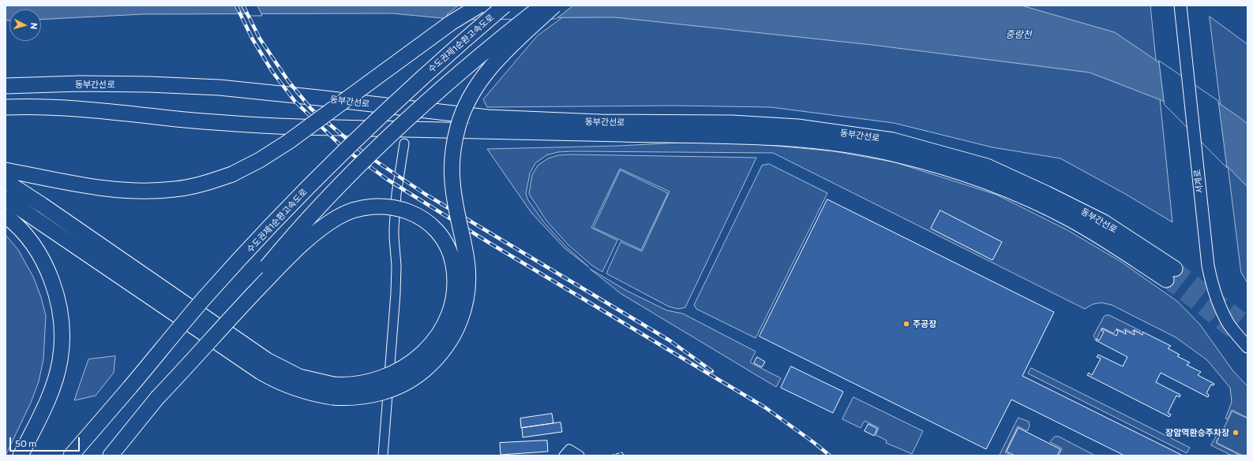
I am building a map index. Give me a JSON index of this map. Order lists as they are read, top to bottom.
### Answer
{
  "streets": {
    "highway": ["수도권제1순환고속도로", "동부간선로"],
    "main road": ["서계로"]
  },
  "water": ["중랑천"],
  "places": ["주공장", "장암역환승주차장"],
  "scale_bar": "50 m",
  "north": "right"
}
